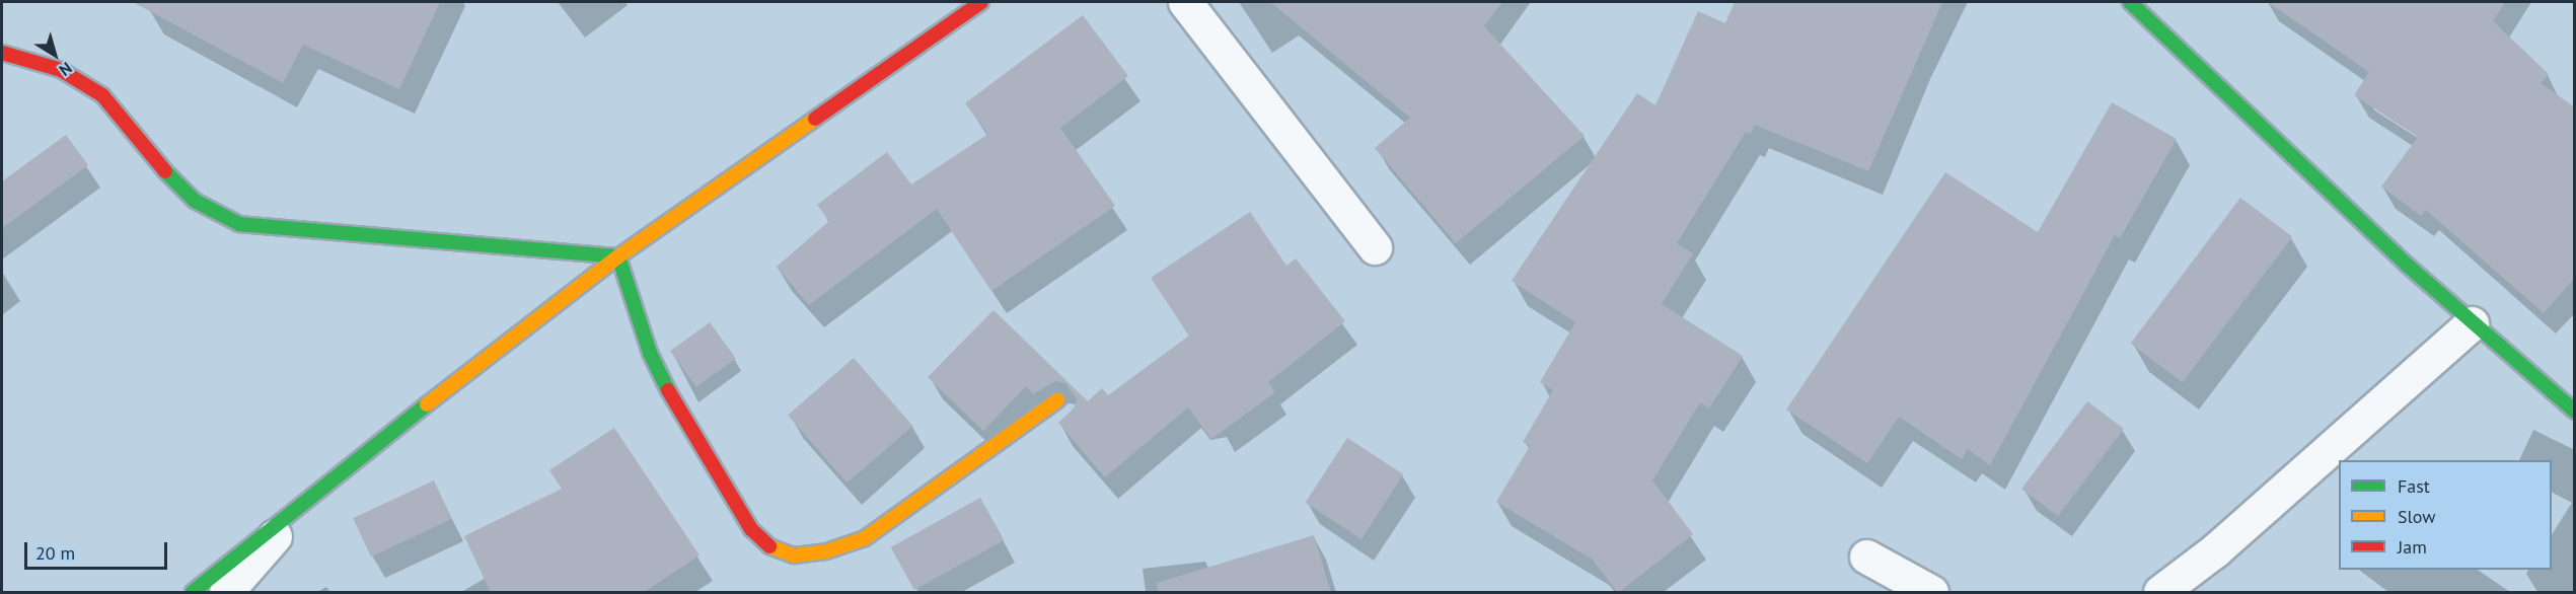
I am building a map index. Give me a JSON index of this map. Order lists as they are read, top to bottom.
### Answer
{
  "legend": ["Fast", "Slow", "Jam"],
  "scale_bar": "20 m",
  "north": "bottom right"
}
